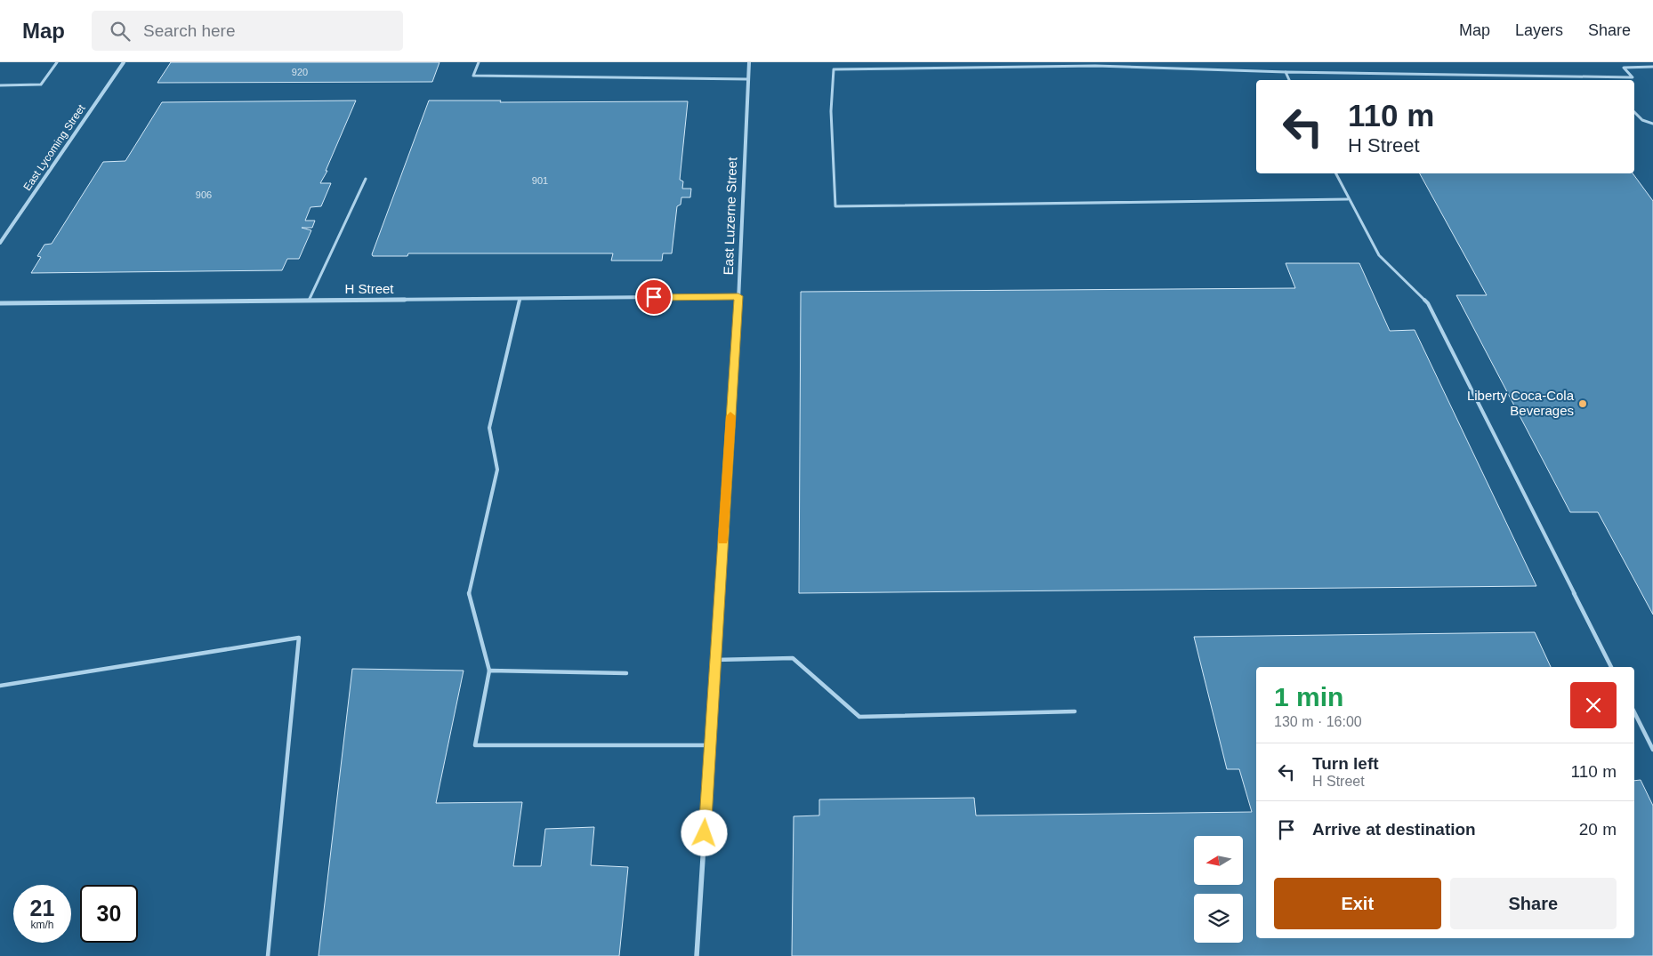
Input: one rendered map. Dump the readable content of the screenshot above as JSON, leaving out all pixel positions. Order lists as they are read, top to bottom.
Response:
{
  "streets": {
    "street": ["East Lycoming Street", "East Luzerne Street", "H Street"]
  },
  "crossings": [
    ["East Luzerne Street", "H Street"]
  ],
  "places": ["Liberty Coca-Cola Beverages"],
  "house_numbers": ["920", "901", "906"],
  "north": "left",
  "page": {
    "header": "Map",
    "search": "Search here",
    "nav": ["Map", "Layers", "Share"],
    "turn": ["110 m", "H Street"],
    "heading": ["1 min", "130 m · 16:00"],
    "list": [
      {
        "name": "Turn left",
        "note": "H Street",
        "value": "110 m"
      },
      {
        "name": "Arrive at destination",
        "value": "20 m"
      }
    ],
    "buttons": ["Exit", "Share"],
    "speed": "21 km/h",
    "limit": "30"
  }
}
